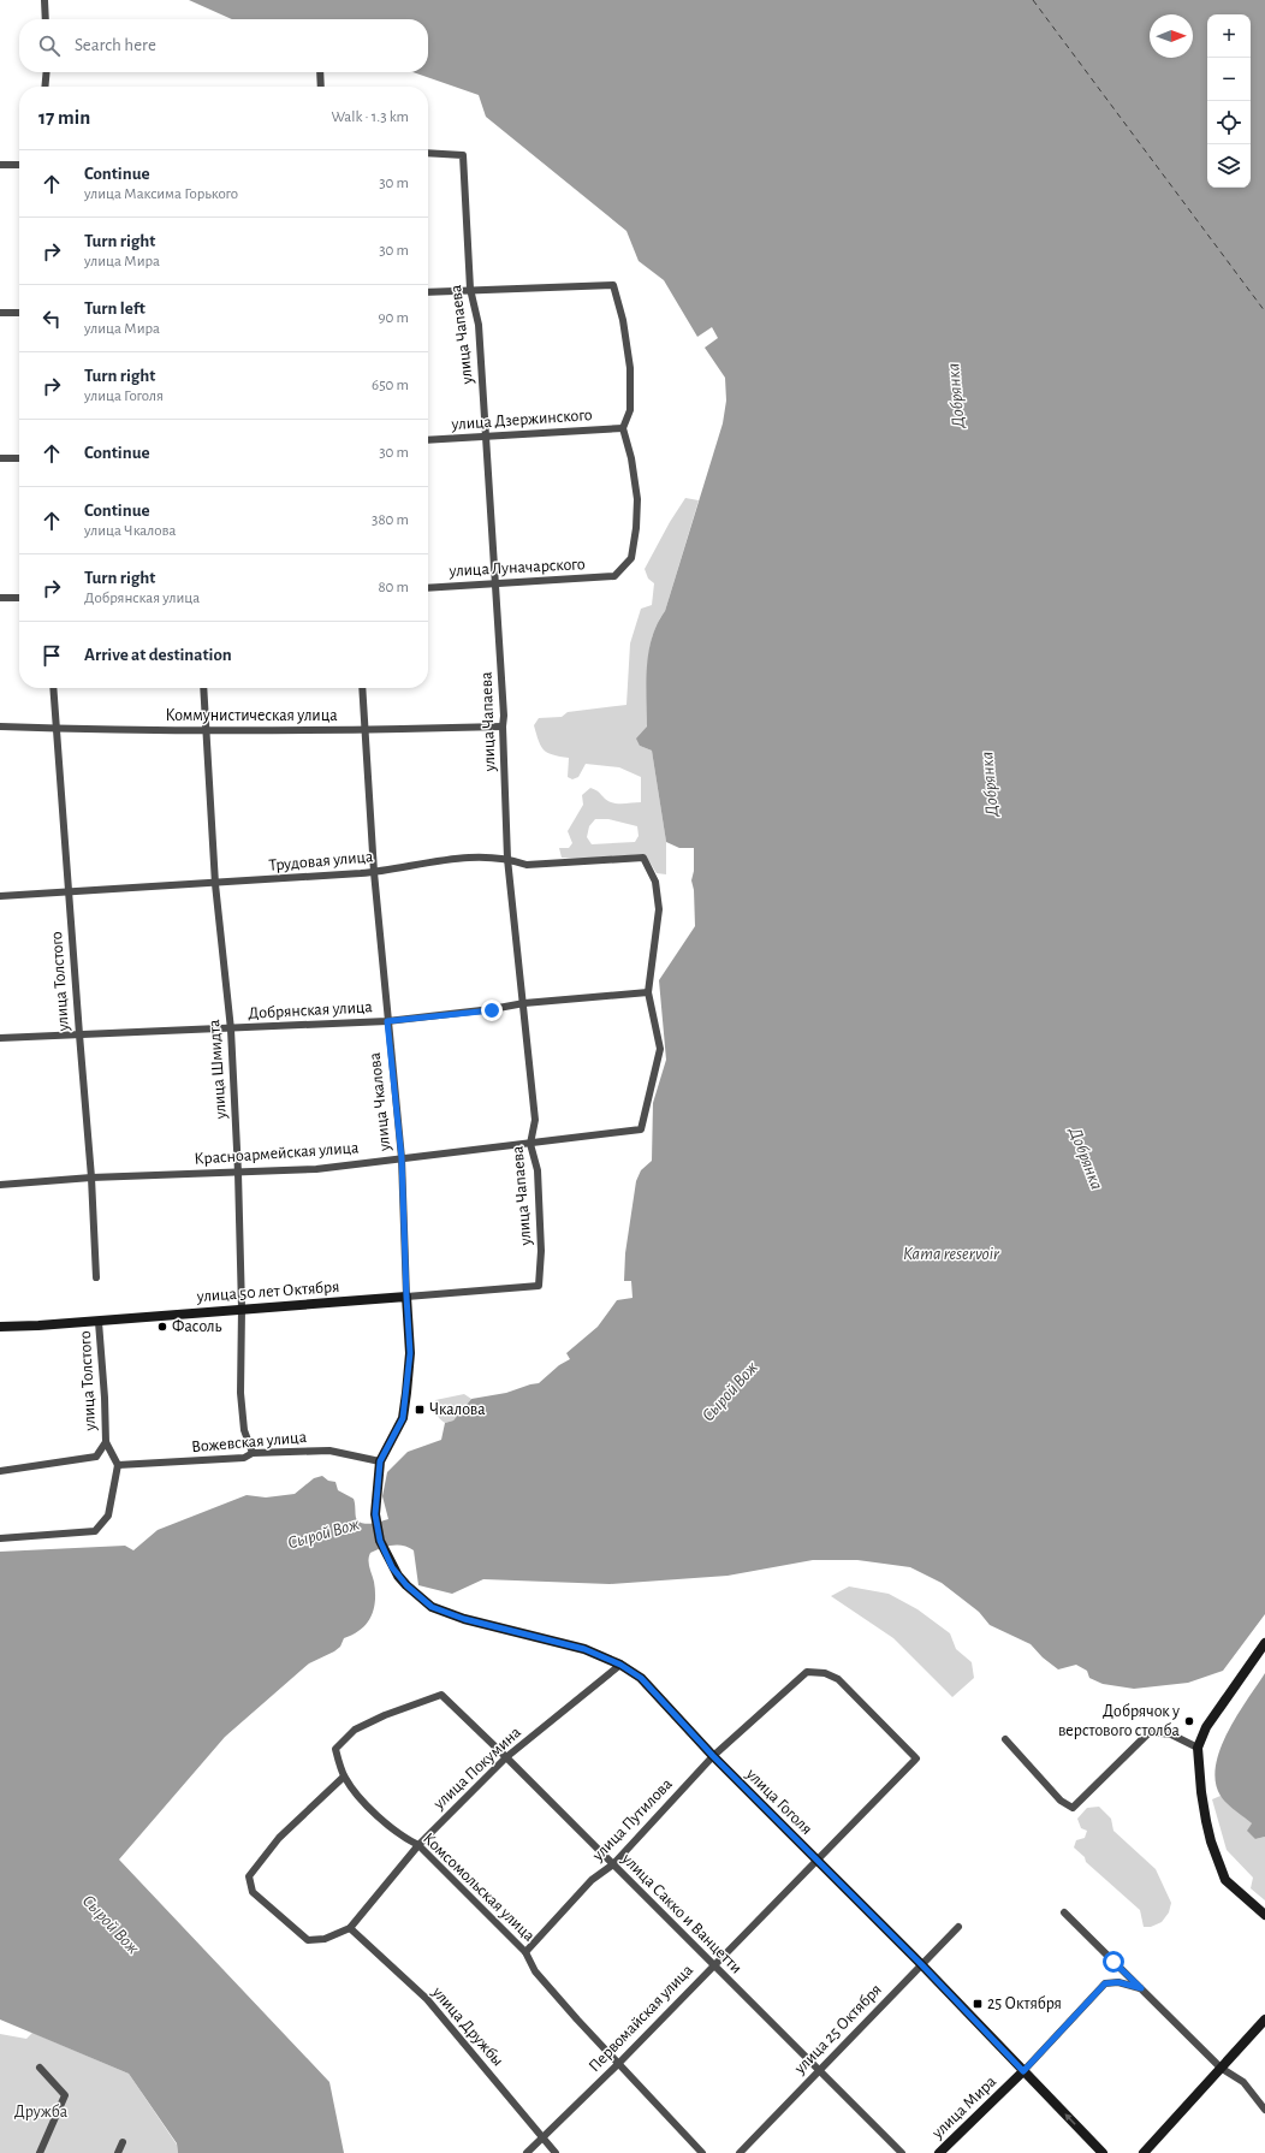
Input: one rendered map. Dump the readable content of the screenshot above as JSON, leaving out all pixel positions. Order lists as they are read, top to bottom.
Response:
{
  "streets": {
    "main road": [
      "улица Чкалова",
      "улица 50 лет Октября",
      "улица Гоголя",
      "улица Мира"
    ],
    "street": [
      "улица Чапаева",
      "улица Дзержинского",
      "улица Луначарского",
      "Коммунистическая улица",
      "Трудовая улица",
      "улица Толстого",
      "Добрянская улица",
      "улица Шмидта",
      "Красноармейская улица",
      "Вожевская улица",
      "улица Покумина",
      "улица Путилова",
      "Комсомольская улица",
      "улица Сакко и Ванцетти",
      "Первомайская улица",
      "улица Дружбы",
      "улица 25 Октября"
    ]
  },
  "crossings": [
    ["улица Чапаева", "улица Дзержинского"],
    ["улица Чапаева", "улица Луначарского"],
    ["улица Чапаева", "Коммунистическая улица"],
    ["улица Чапаева", "Трудовая улица"],
    ["улица Чапаева", "Добрянская улица"],
    ["улица Чапаева", "Красноармейская улица"],
    ["улица Чапаева", "улица 50 лет Октября"],
    ["улица Дзержинского", "улица Луначарского"],
    ["Коммунистическая улица", "улица Толстого"],
    ["Коммунистическая улица", "улица Шмидта"],
    ["Коммунистическая улица", "улица Чкалова"],
    ["Трудовая улица", "улица Толстого"],
    ["Трудовая улица", "Добрянская улица"],
    ["Трудовая улица", "улица Шмидта"],
    ["Трудовая улица", "улица Чкалова"],
    ["Трудовая улица", "Красноармейская улица"],
    ["улица Толстого", "Добрянская улица"],
    ["улица Толстого", "Красноармейская улица"],
    ["улица Толстого", "улица 50 лет Октября"],
    ["улица Толстого", "Вожевская улица"],
    ["Добрянская улица", "улица Шмидта"],
    ["Добрянская улица", "улица Чкалова"],
    ["Добрянская улица", "Красноармейская улица"],
    ["улица Шмидта", "Красноармейская улица"],
    ["улица Шмидта", "улица 50 лет Октября"],
    ["улица Шмидта", "Вожевская улица"],
    ["улица Чкалова", "Красноармейская улица"],
    ["улица Чкалова", "улица 50 лет Октября"],
    ["улица Чкалова", "Вожевская улица"],
    ["улица Чкалова", "улица Гоголя"],
    ["улица Покумина", "улица Гоголя"],
    ["улица Покумина", "Комсомольская улица"],
    ["улица Покумина", "улица Сакко и Ванцетти"],
    ["улица Покумина", "улица Дружбы"],
    ["улица Гоголя", "улица Путилова"],
    ["улица Гоголя", "Первомайская улица"],
    ["улица Гоголя", "улица 25 Октября"],
    ["улица Гоголя", "улица Мира"],
    ["улица Путилова", "Комсомольская улица"],
    ["улица Путилова", "улица Сакко и Ванцетти"],
    ["улица Путилова", "Первомайская улица"],
    ["Комсомольская улица", "улица Сакко и Ванцетти"],
    ["Комсомольская улица", "Первомайская улица"],
    ["улица Сакко и Ванцетти", "Первомайская улица"],
    ["улица Сакко и Ванцетти", "улица 25 Октября"],
    ["Первомайская улица", "улица Дружбы"]
  ],
  "water": ["Добрянка", "Kama reservoir", "Сырой Вож"],
  "parks": ["Дружба"],
  "places": {
    "other": ["Фасоль", "Добрячок у верстового столба"],
    "transit": ["Чкалова", "25 Октября"]
  },
  "north": "right",
  "page": {
    "map_buttons": ["+", "−"],
    "search": "Search here",
    "heading": ["17 min", "Walk · 1.3 km"],
    "list": [
      ["Continue", "улица Максима Горького", "30 m"],
      ["Turn right", "улица Мира", "30 m"],
      ["Turn left", "улица Мира", "90 m"],
      ["Turn right", "улица Гоголя", "650 m"],
      ["Continue", "30 m"],
      ["Continue", "улица Чкалова", "380 m"],
      ["Turn right", "Добрянская улица", "80 m"],
      "Arrive at destination"
    ]
  }
}
